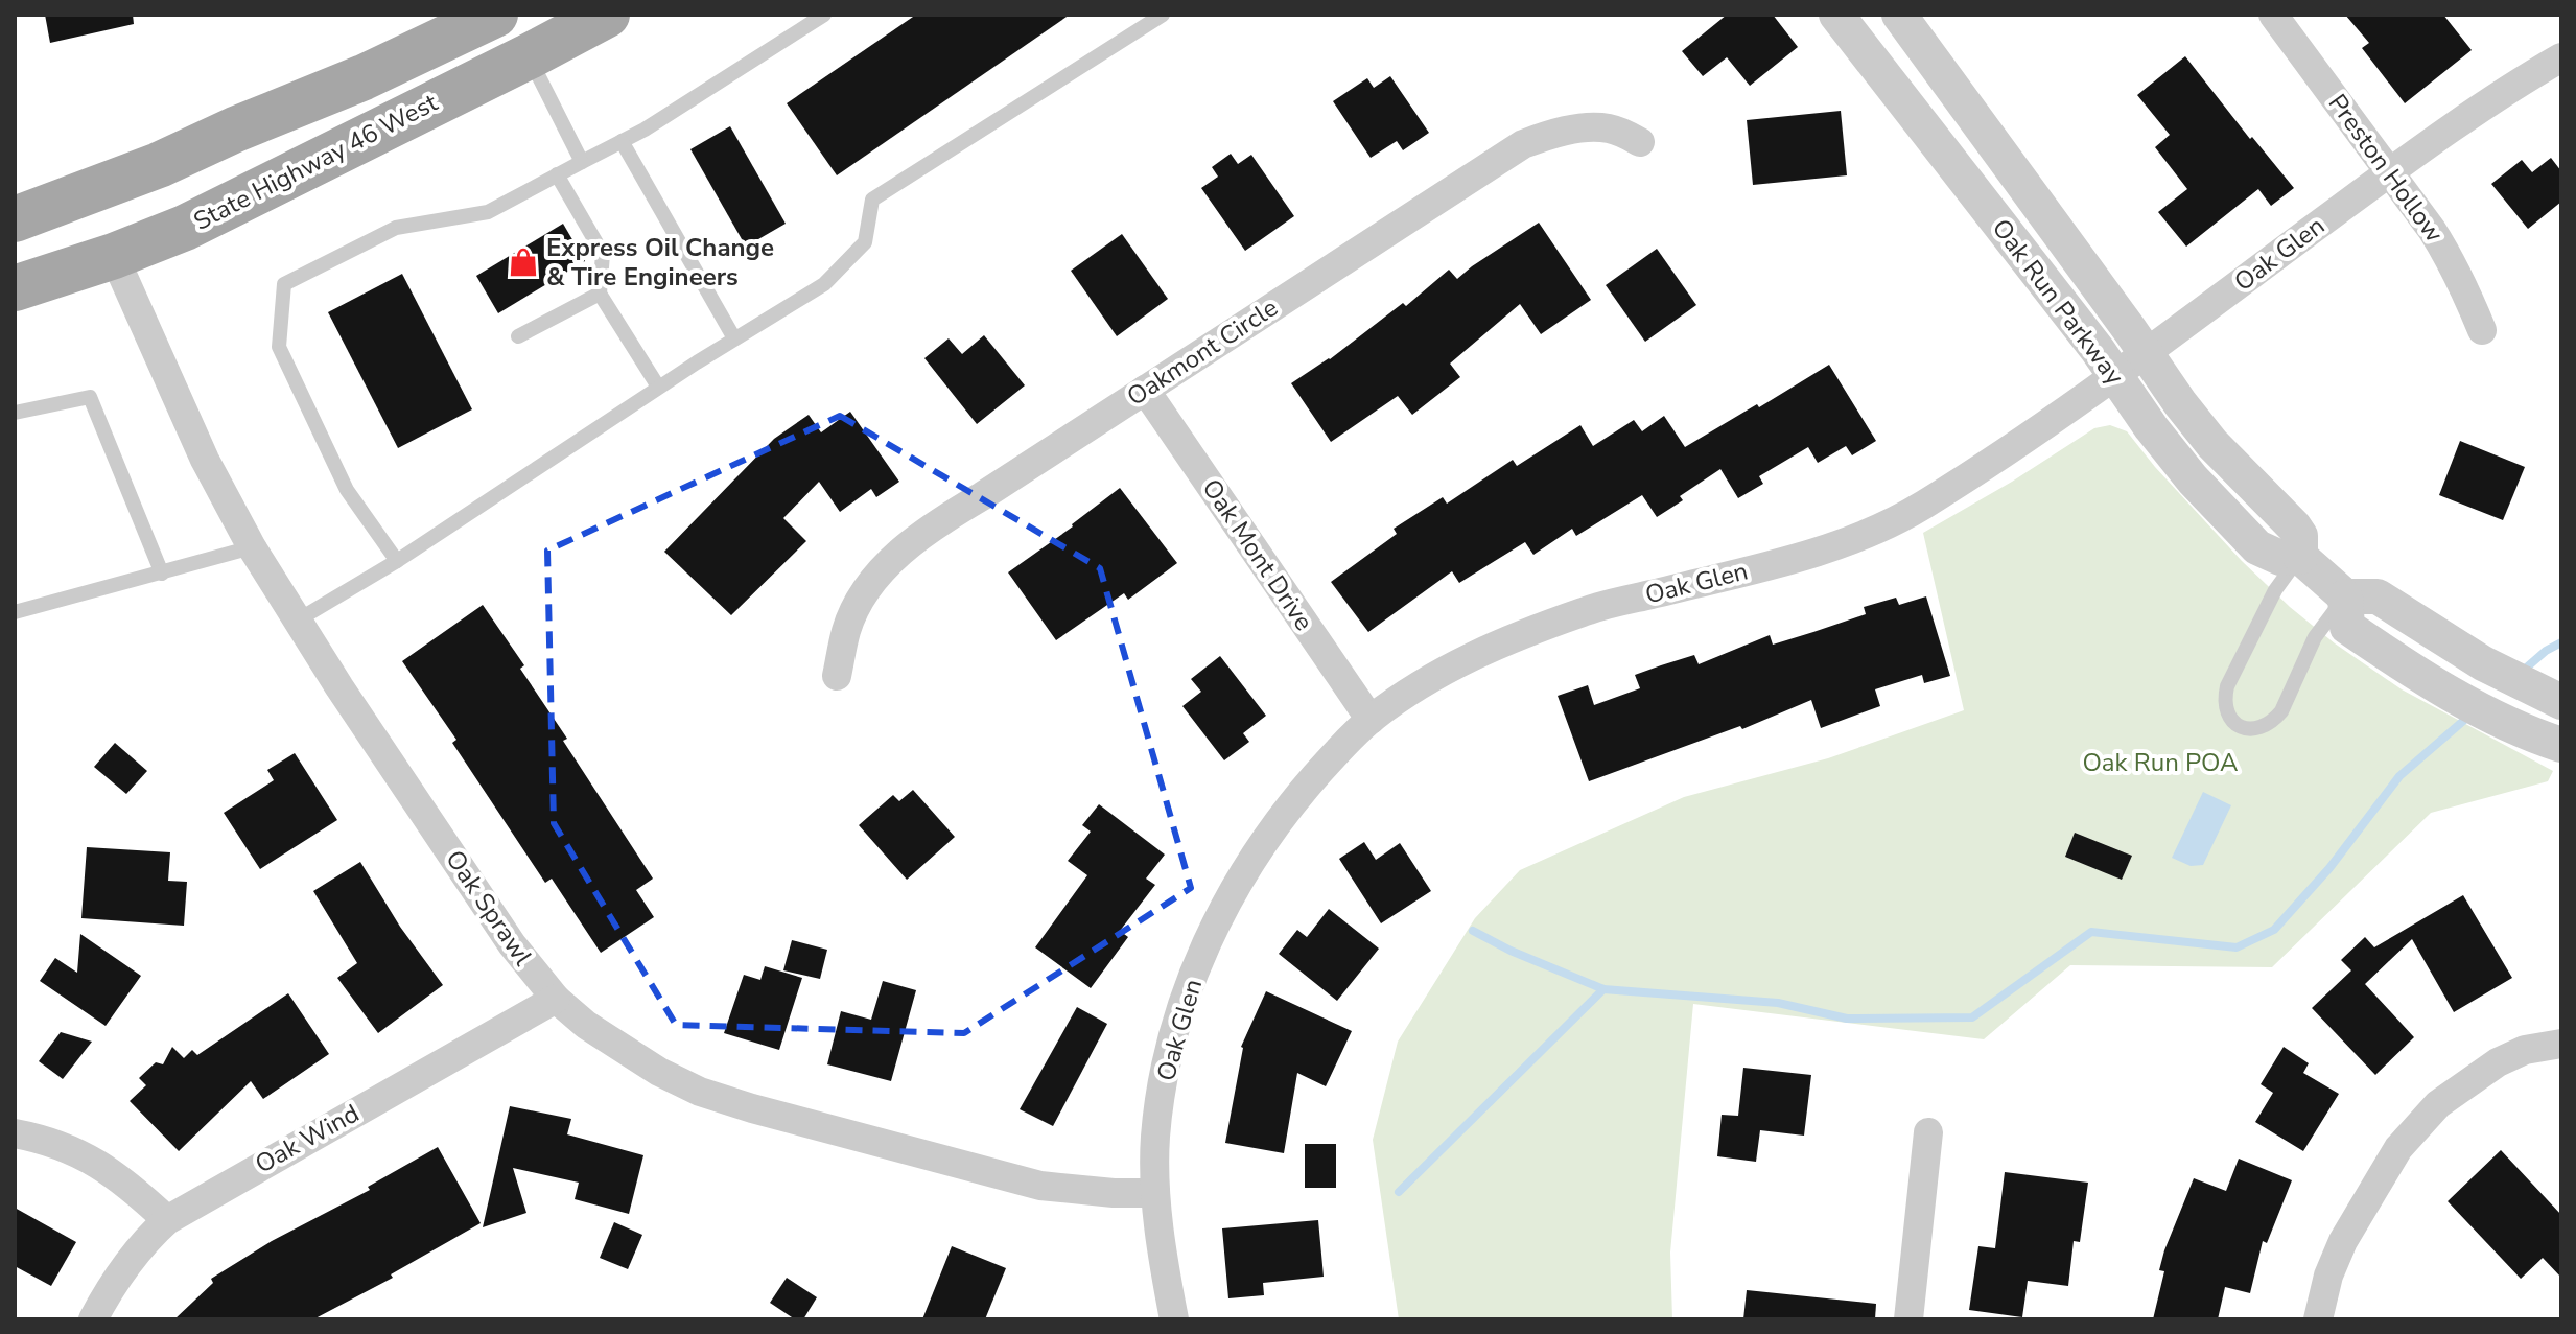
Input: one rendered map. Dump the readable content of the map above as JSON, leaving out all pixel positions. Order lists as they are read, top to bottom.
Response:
{
  "streets": {
    "main road": ["State Highway 46 West"],
    "street": [
      "Preston Hollow",
      "Oak Glen",
      "Oak Run Parkway",
      "Oakmont Circle",
      "Oak Mont Drive",
      "Oak Sprawl",
      "Oak Wind"
    ]
  },
  "crossings": [
    ["State Highway 46 West", "Oak Sprawl"],
    ["Preston Hollow", "Oak Glen"],
    ["Oak Glen", "Oak Run Parkway"],
    ["Oak Glen", "Oak Mont Drive"],
    ["Oak Glen", "Oak Sprawl"],
    ["Oakmont Circle", "Oak Mont Drive"],
    ["Oak Sprawl", "Oak Wind"]
  ],
  "parks": ["Oak Run POA"],
  "places": {
    "shop": ["Express Oil Change & Tire Engineers"]
  }
}
